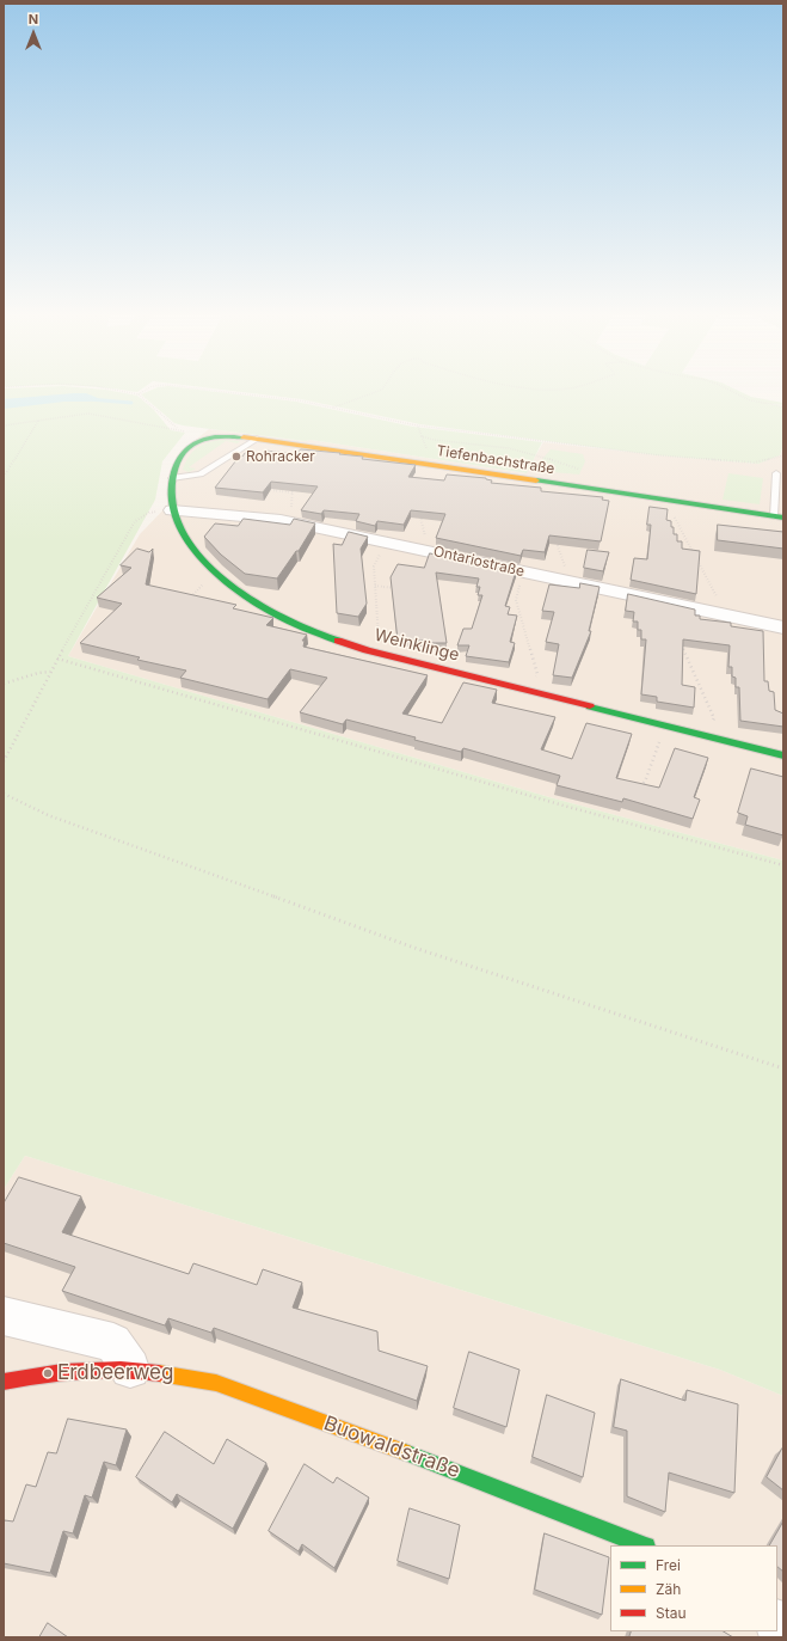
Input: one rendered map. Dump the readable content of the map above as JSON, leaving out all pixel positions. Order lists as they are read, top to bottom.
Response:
{
  "streets": {
    "street": [
      "Tiefenbachstraße",
      "Ontariostraße",
      "Weinklinge",
      "Buowaldstraße"
    ]
  },
  "crossings": [
    ["Tiefenbachstraße", "Weinklinge"],
    ["Ontariostraße", "Weinklinge"]
  ],
  "places": ["Rohracker", "Erdbeerweg"],
  "legend": ["Frei", "Zäh", "Stau"],
  "north": "top"
}
